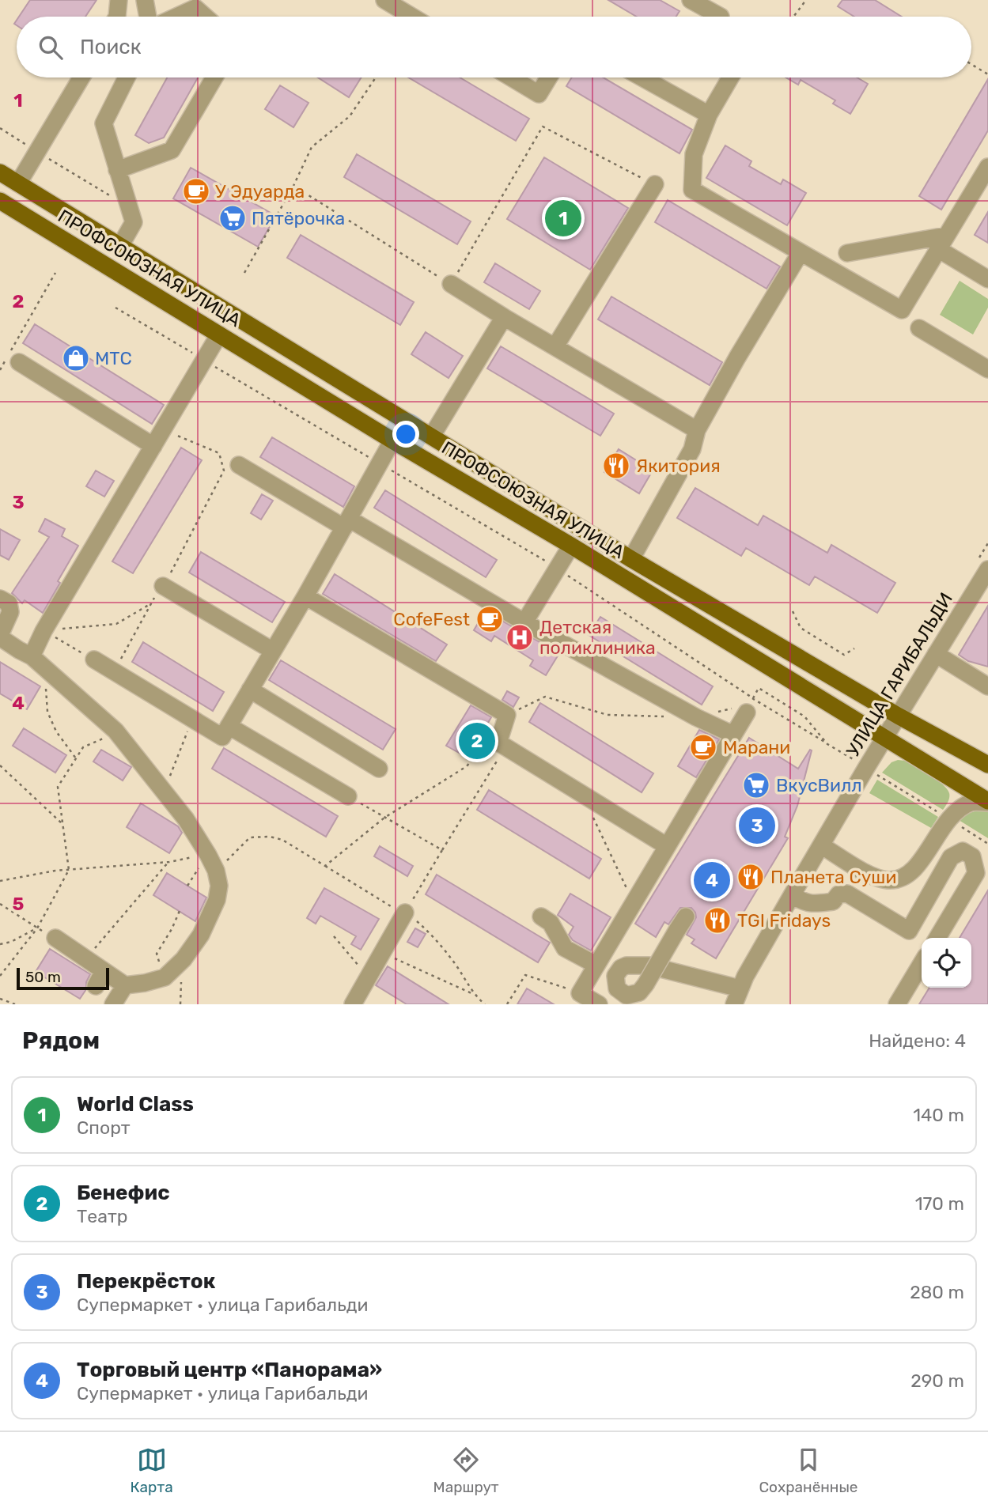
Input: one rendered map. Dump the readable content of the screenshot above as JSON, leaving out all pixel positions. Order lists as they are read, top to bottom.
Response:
{
  "streets": {
    "main road": ["ПРОФСОЮЗНАЯ УЛИЦА"],
    "street": ["УЛИЦА ГАРИБАЛЬДИ"]
  },
  "crossings": [
    ["ПРОФСОЮЗНАЯ УЛИЦА", "УЛИЦА ГАРИБАЛЬДИ"]
  ],
  "places": {
    "cafe": ["У Эдуарда", "CofeFest", "Марани"],
    "supermarket": ["Пятёрочка", "ВкусВилл"],
    "shop": ["МТС"],
    "restaurant": ["Якитория", "Планета Суши", "TGI Fridays"],
    "hospital": ["Детская поликлиника"]
  },
  "scale_bar": "50 m",
  "page": {
    "search": "Поиск",
    "pins": [
      "1",
      "2",
      "3",
      "4"
    ],
    "scale": "50 m",
    "heading": ["Рядом", "Найдено: 4"],
    "list": [
      {
        "mark": "1",
        "name": "World Class",
        "note": "Спорт",
        "value": "140 m"
      },
      {
        "mark": "2",
        "name": "Бенефис",
        "note": "Театр",
        "value": "170 m"
      },
      {
        "mark": "3",
        "name": "Перекрёсток",
        "note": "Супермаркет · улица Гарибальди",
        "value": "280 m"
      },
      {
        "mark": "4",
        "name": "Торговый центр «Панорама»",
        "note": "Супермаркет · улица Гарибальди",
        "value": "290 m"
      }
    ],
    "nav": ["Карта", "Маршрут", "Сохранённые"]
  },
  "grid": {
    "rows": [
      "1",
      "2",
      "3",
      "4",
      "5"
    ]
  }
}
